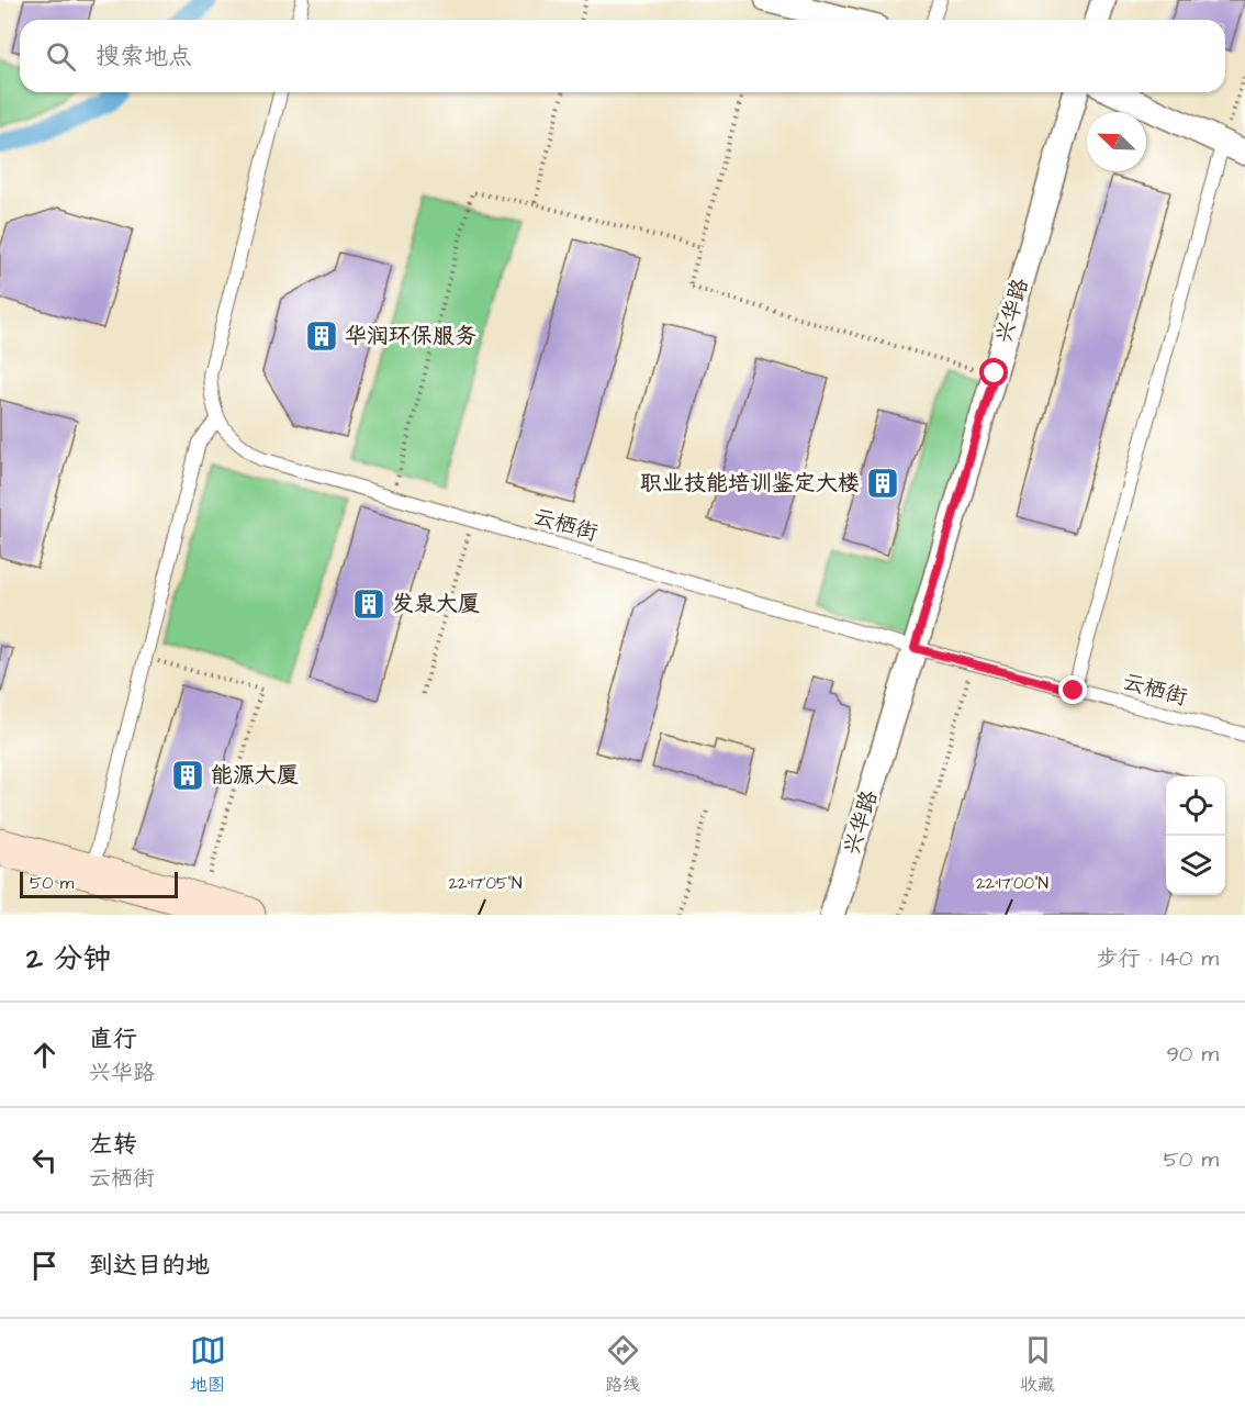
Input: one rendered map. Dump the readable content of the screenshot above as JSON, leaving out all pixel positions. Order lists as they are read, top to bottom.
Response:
{
  "streets": {
    "street": ["兴华路"],
    "lane": ["云栖街"]
  },
  "crossings": [
    ["兴华路", "云栖街"]
  ],
  "places": {
    "building": [
      "华润环保服务",
      "职业技能培训鉴定大楼",
      "发泉大厦",
      "能源大厦"
    ]
  },
  "scale_bar": "50 m",
  "north": "top left",
  "page": {
    "search": "搜索地点",
    "scale": "50 m",
    "heading": ["2 分钟", "步行 · 140 m"],
    "list": [
      ["直行", "兴华路", "90 m"],
      ["左转", "云栖街", "50 m"],
      "到达目的地"
    ],
    "nav": ["地图", "路线", "收藏"]
  },
  "coordinates": ["22°17'05\"N", "22°17'00\"N"]
}
